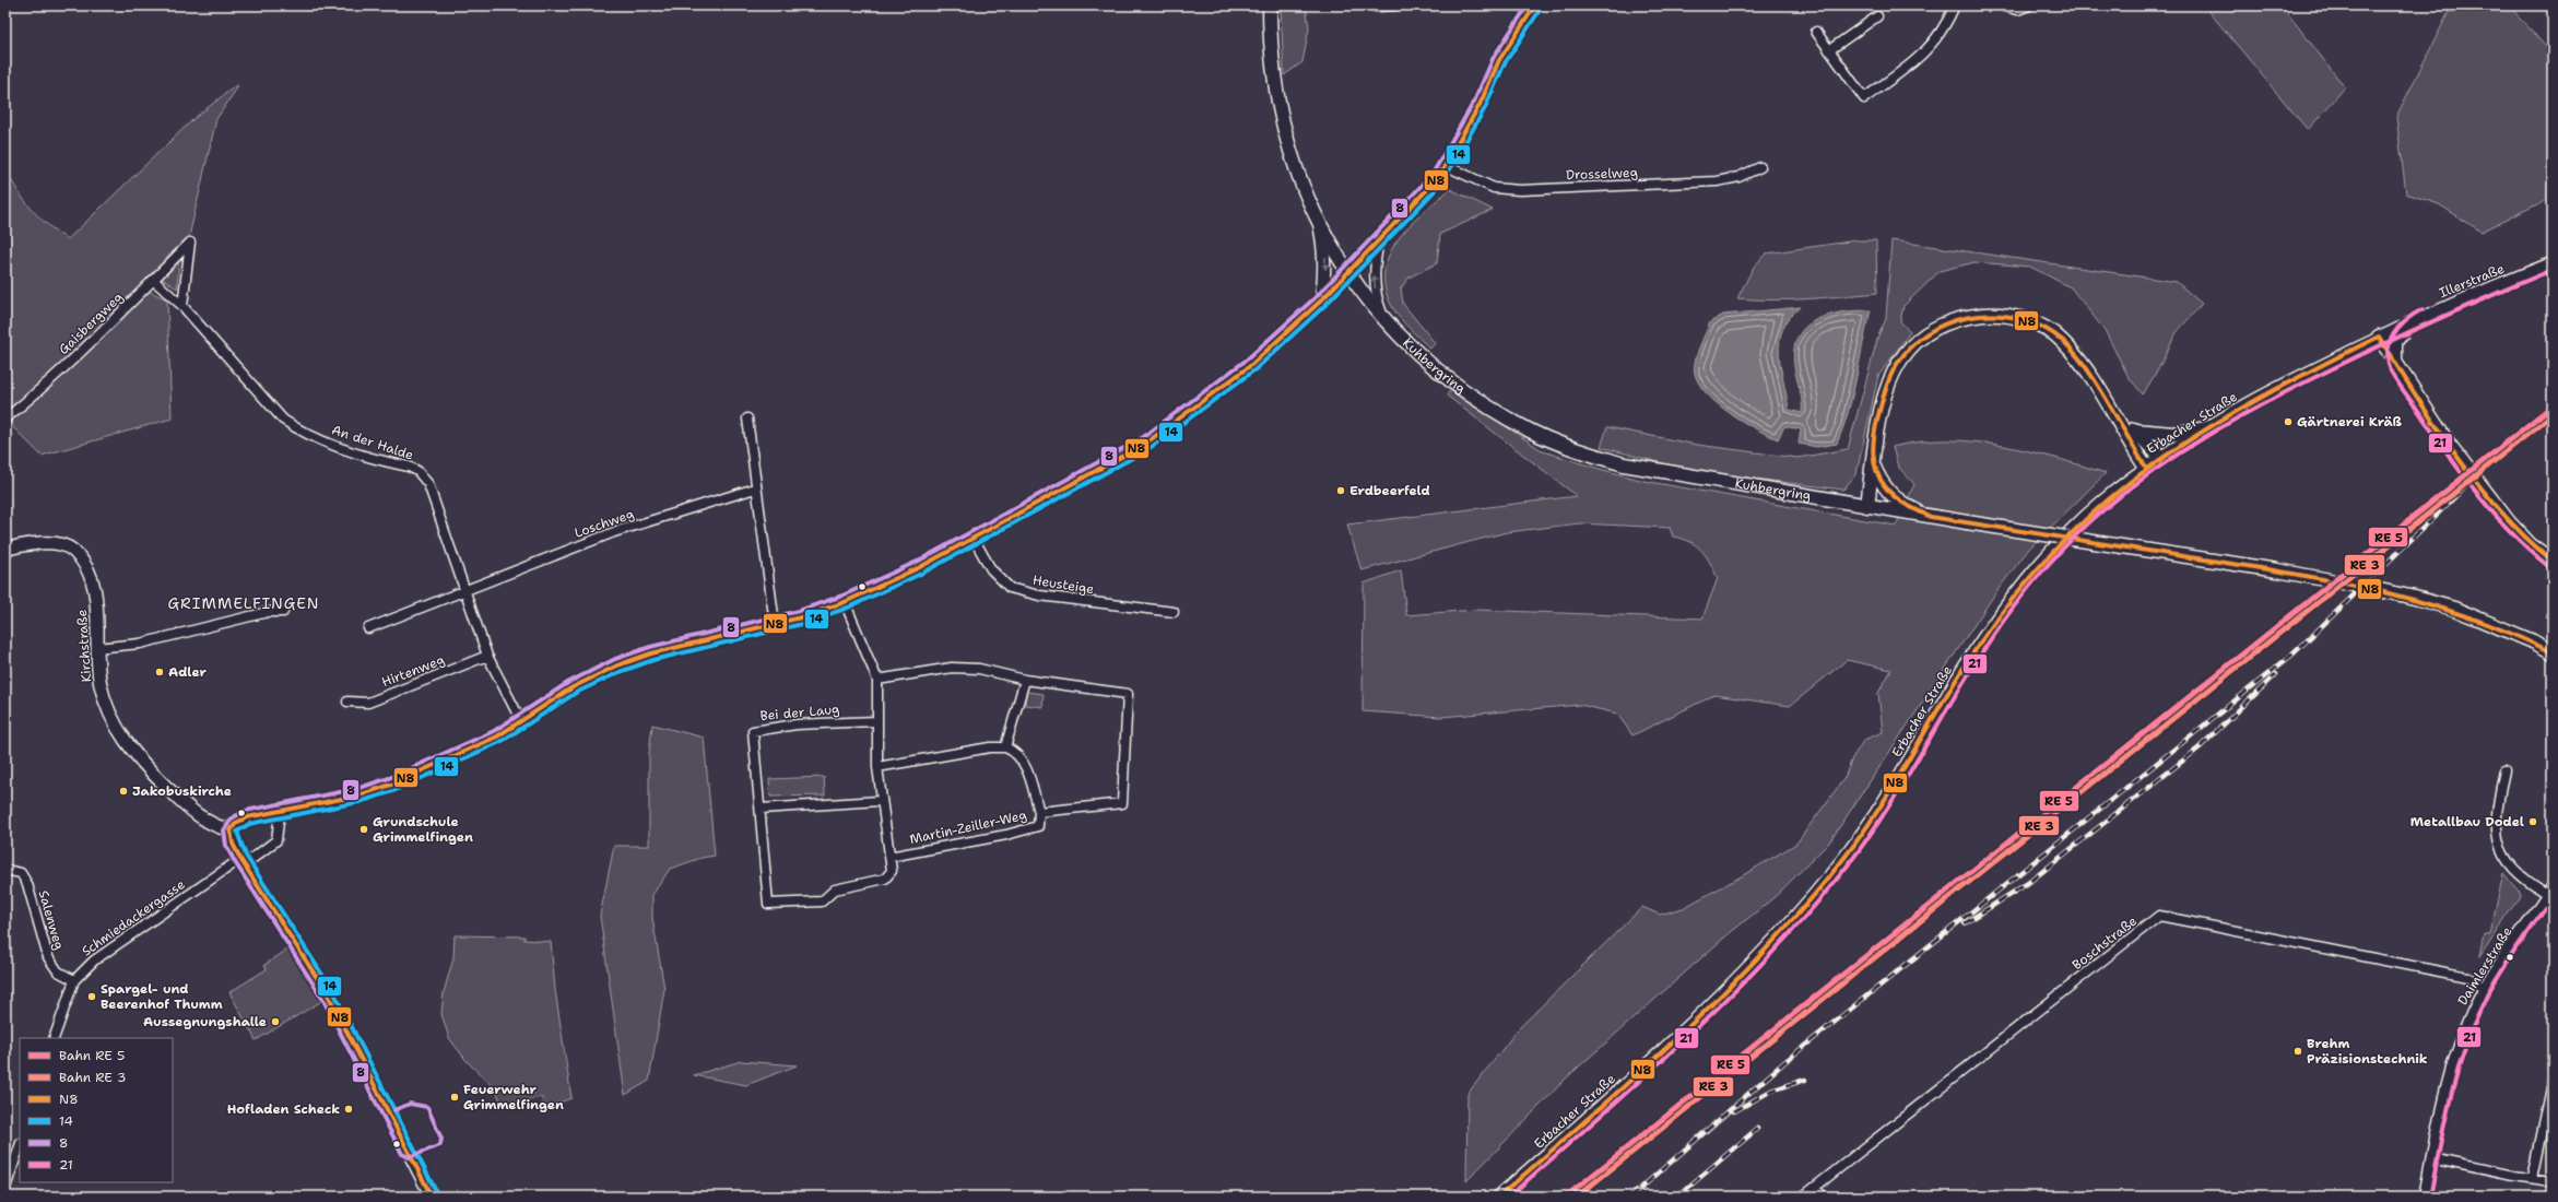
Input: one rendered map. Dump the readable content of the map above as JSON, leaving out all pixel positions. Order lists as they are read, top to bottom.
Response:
{
  "streets": {
    "main road": ["Kuhbergring"],
    "street": [
      "Drosselweg",
      "Illerstraße",
      "Gaisbergweg",
      "Erbacher Straße",
      "An der Halde",
      "Loschweg",
      "Heusteige",
      "Kirchstraße",
      "Hirtenweg",
      "Bei der Laug",
      "Martin-Zeiller-Weg",
      "Schmiedackergasse",
      "Salenweg",
      "Boschstraße",
      "Daimlerstraße"
    ]
  },
  "crossings": [
    ["Illerstraße", "Erbacher Straße"],
    ["Gaisbergweg", "An der Halde"],
    ["An der Halde", "Loschweg"],
    ["An der Halde", "Hirtenweg"],
    ["Bei der Laug", "Martin-Zeiller-Weg"],
    ["Schmiedackergasse", "Salenweg"],
    ["Boschstraße", "Daimlerstraße"]
  ],
  "districts": ["GRIMMELFINGEN"],
  "places": [
    "Gärtnerei Kräß",
    "Erdbeerfeld",
    "Adler",
    "Jakobuskirche",
    "Metallbau Dodel",
    "Grundschule Grimmelfingen",
    "Spargel- und Beerenhof Thumm",
    "Aussegnungshalle",
    "Brehm Präzisionstechnik",
    "Feuerwehr Grimmelfingen",
    "Hofladen Scheck"
  ],
  "lines": [
    "transit line N8",
    "transit line 8",
    "transit line 14",
    "transit line 21"
  ],
  "legend": [
    "Bahn RE 5",
    "Bahn RE 3",
    "N8",
    "14",
    "8",
    "21"
  ]
}
